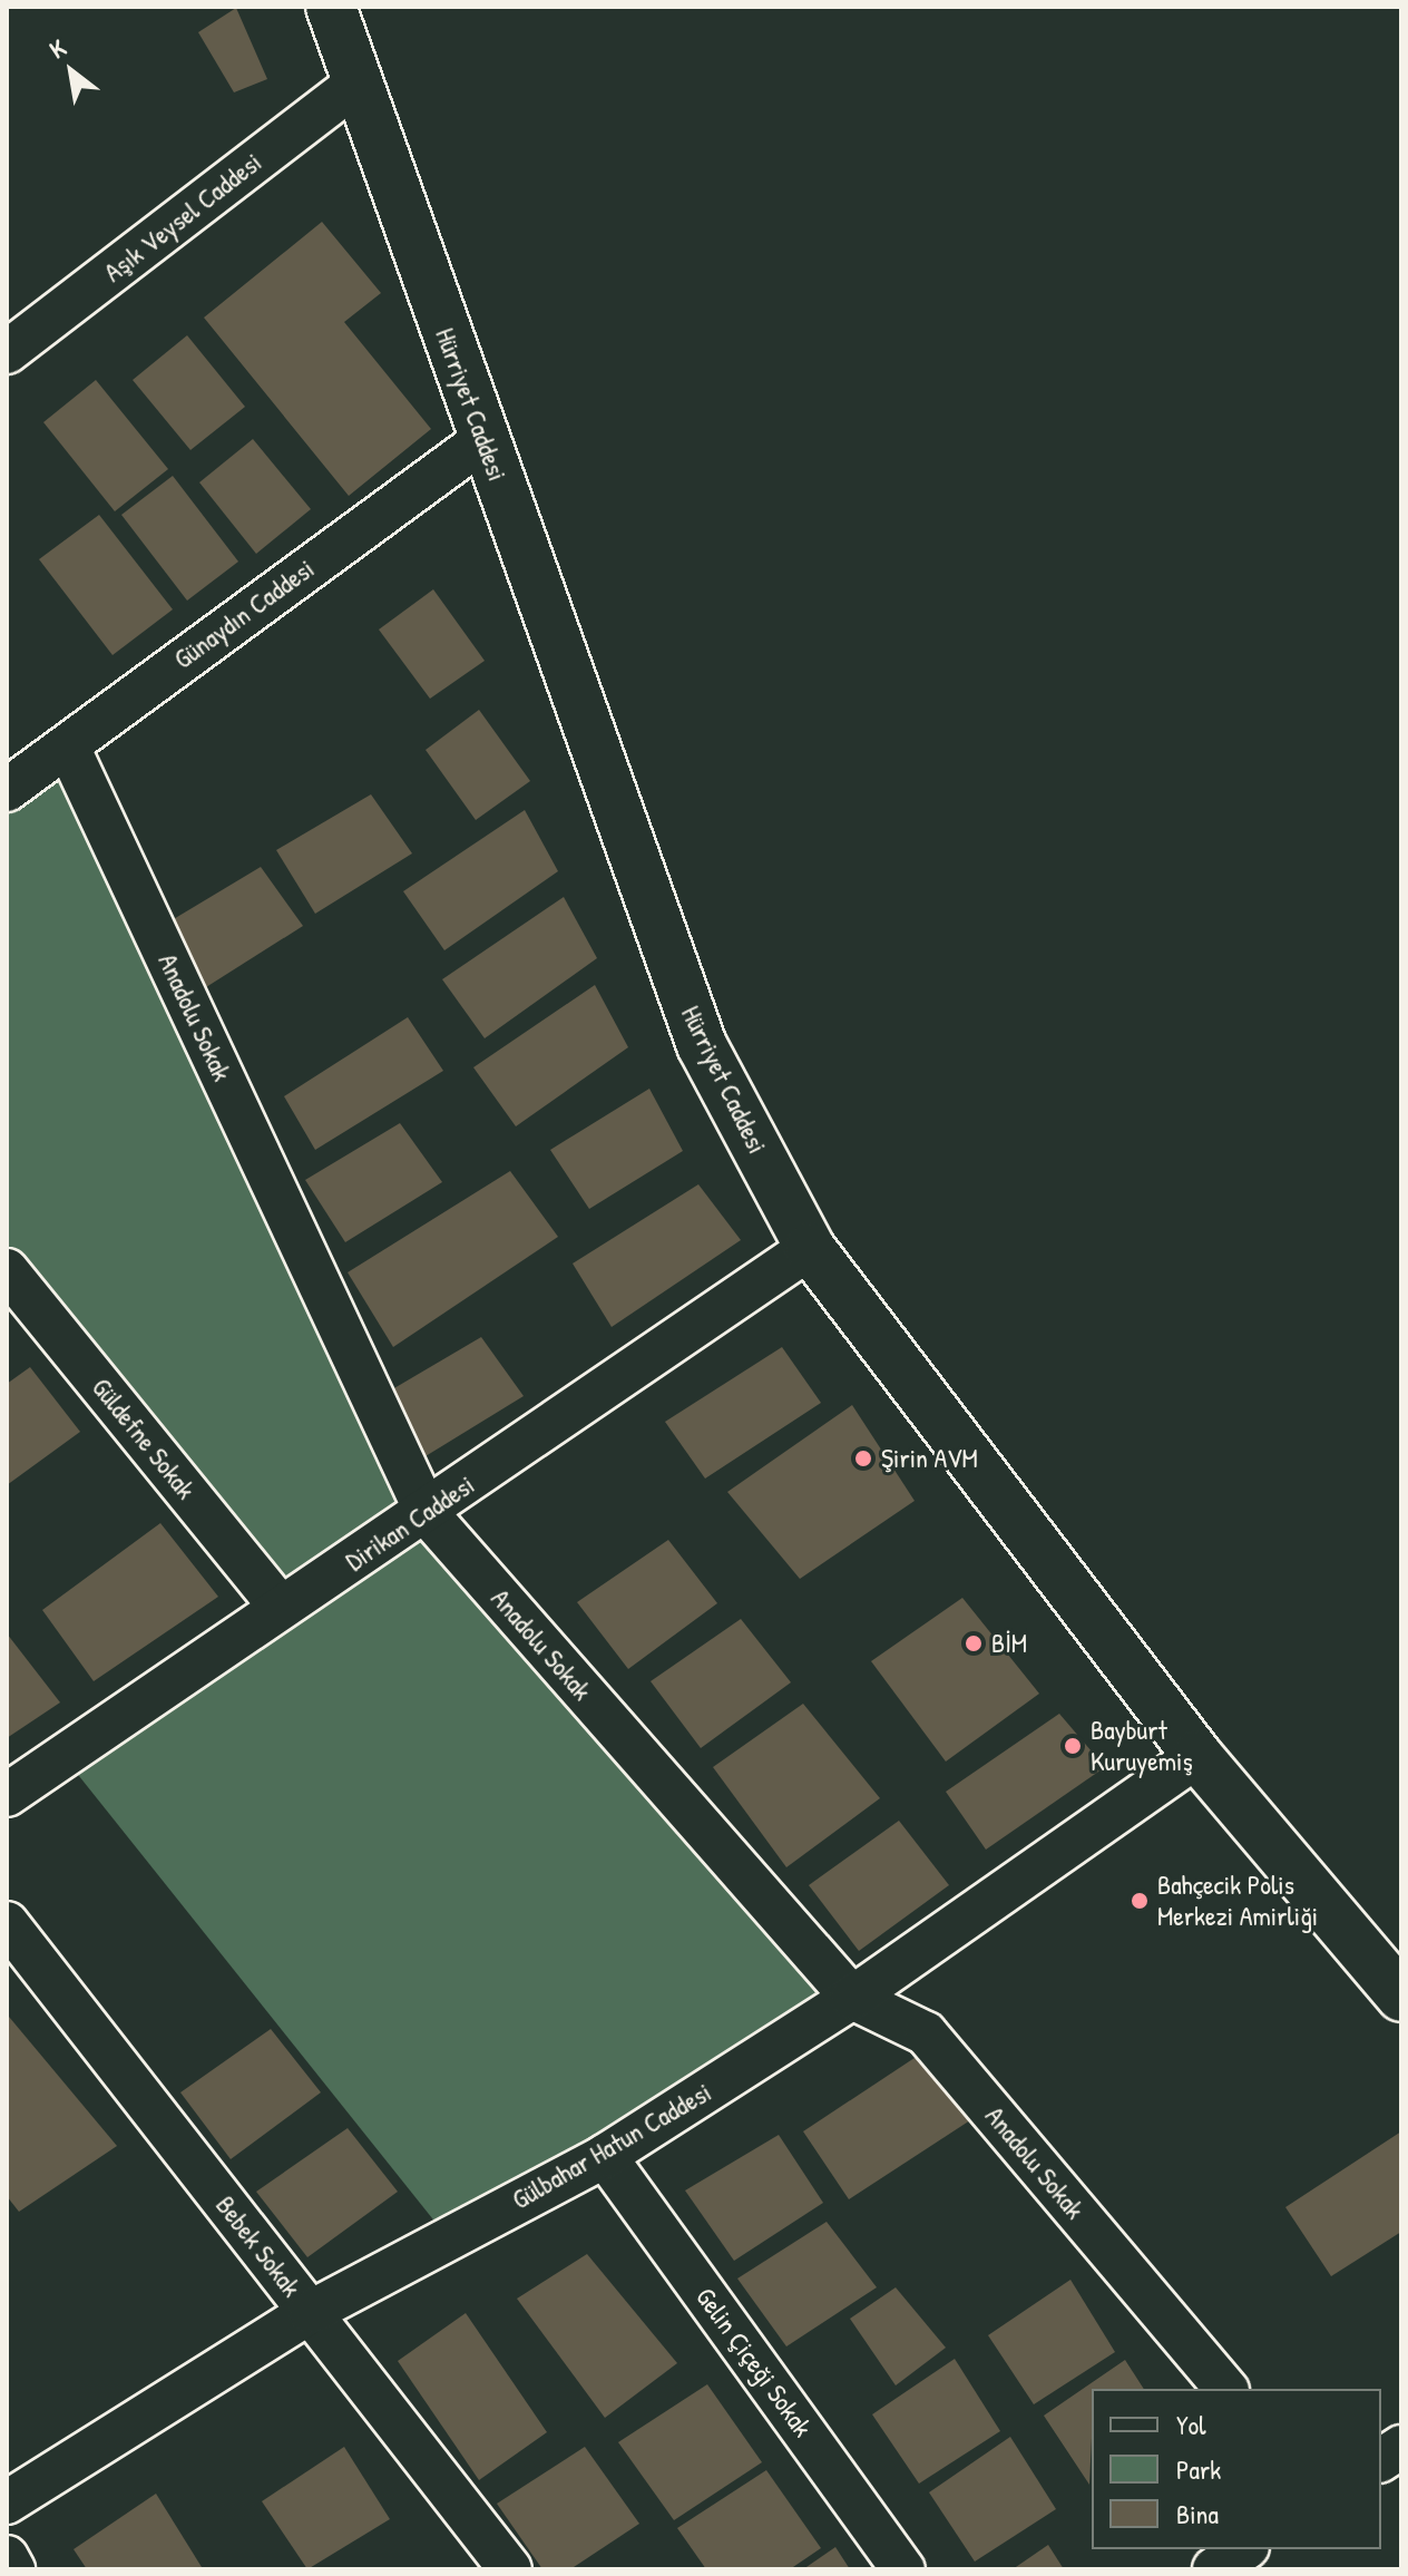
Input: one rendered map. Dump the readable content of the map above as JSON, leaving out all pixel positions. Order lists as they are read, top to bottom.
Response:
{
  "streets": {
    "street": [
      "Aşık Veysel Caddesi",
      "Hürriyet Caddesi",
      "Günaydın Caddesi",
      "Anadolu Sokak",
      "Güldefne Sokak",
      "Dirikan Caddesi",
      "Gülbahar Hatun Caddesi",
      "Bebek Sokak",
      "Gelin Çiçeği Sokak"
    ]
  },
  "crossings": [
    ["Aşık Veysel Caddesi", "Hürriyet Caddesi"],
    ["Hürriyet Caddesi", "Günaydın Caddesi"],
    ["Hürriyet Caddesi", "Dirikan Caddesi"],
    ["Hürriyet Caddesi", "Gülbahar Hatun Caddesi"],
    ["Günaydın Caddesi", "Anadolu Sokak"],
    ["Anadolu Sokak", "Dirikan Caddesi"],
    ["Anadolu Sokak", "Gülbahar Hatun Caddesi"],
    ["Güldefne Sokak", "Dirikan Caddesi"],
    ["Gülbahar Hatun Caddesi", "Bebek Sokak"],
    ["Gülbahar Hatun Caddesi", "Gelin Çiçeği Sokak"]
  ],
  "places": [
    "Şirin AVM",
    "BİM",
    "Bayburt Kuruyemiş",
    "Bahçecik Polis Merkezi Amirliği"
  ],
  "legend": ["Yol", "Park", "Bina"],
  "north": "top left"
}
